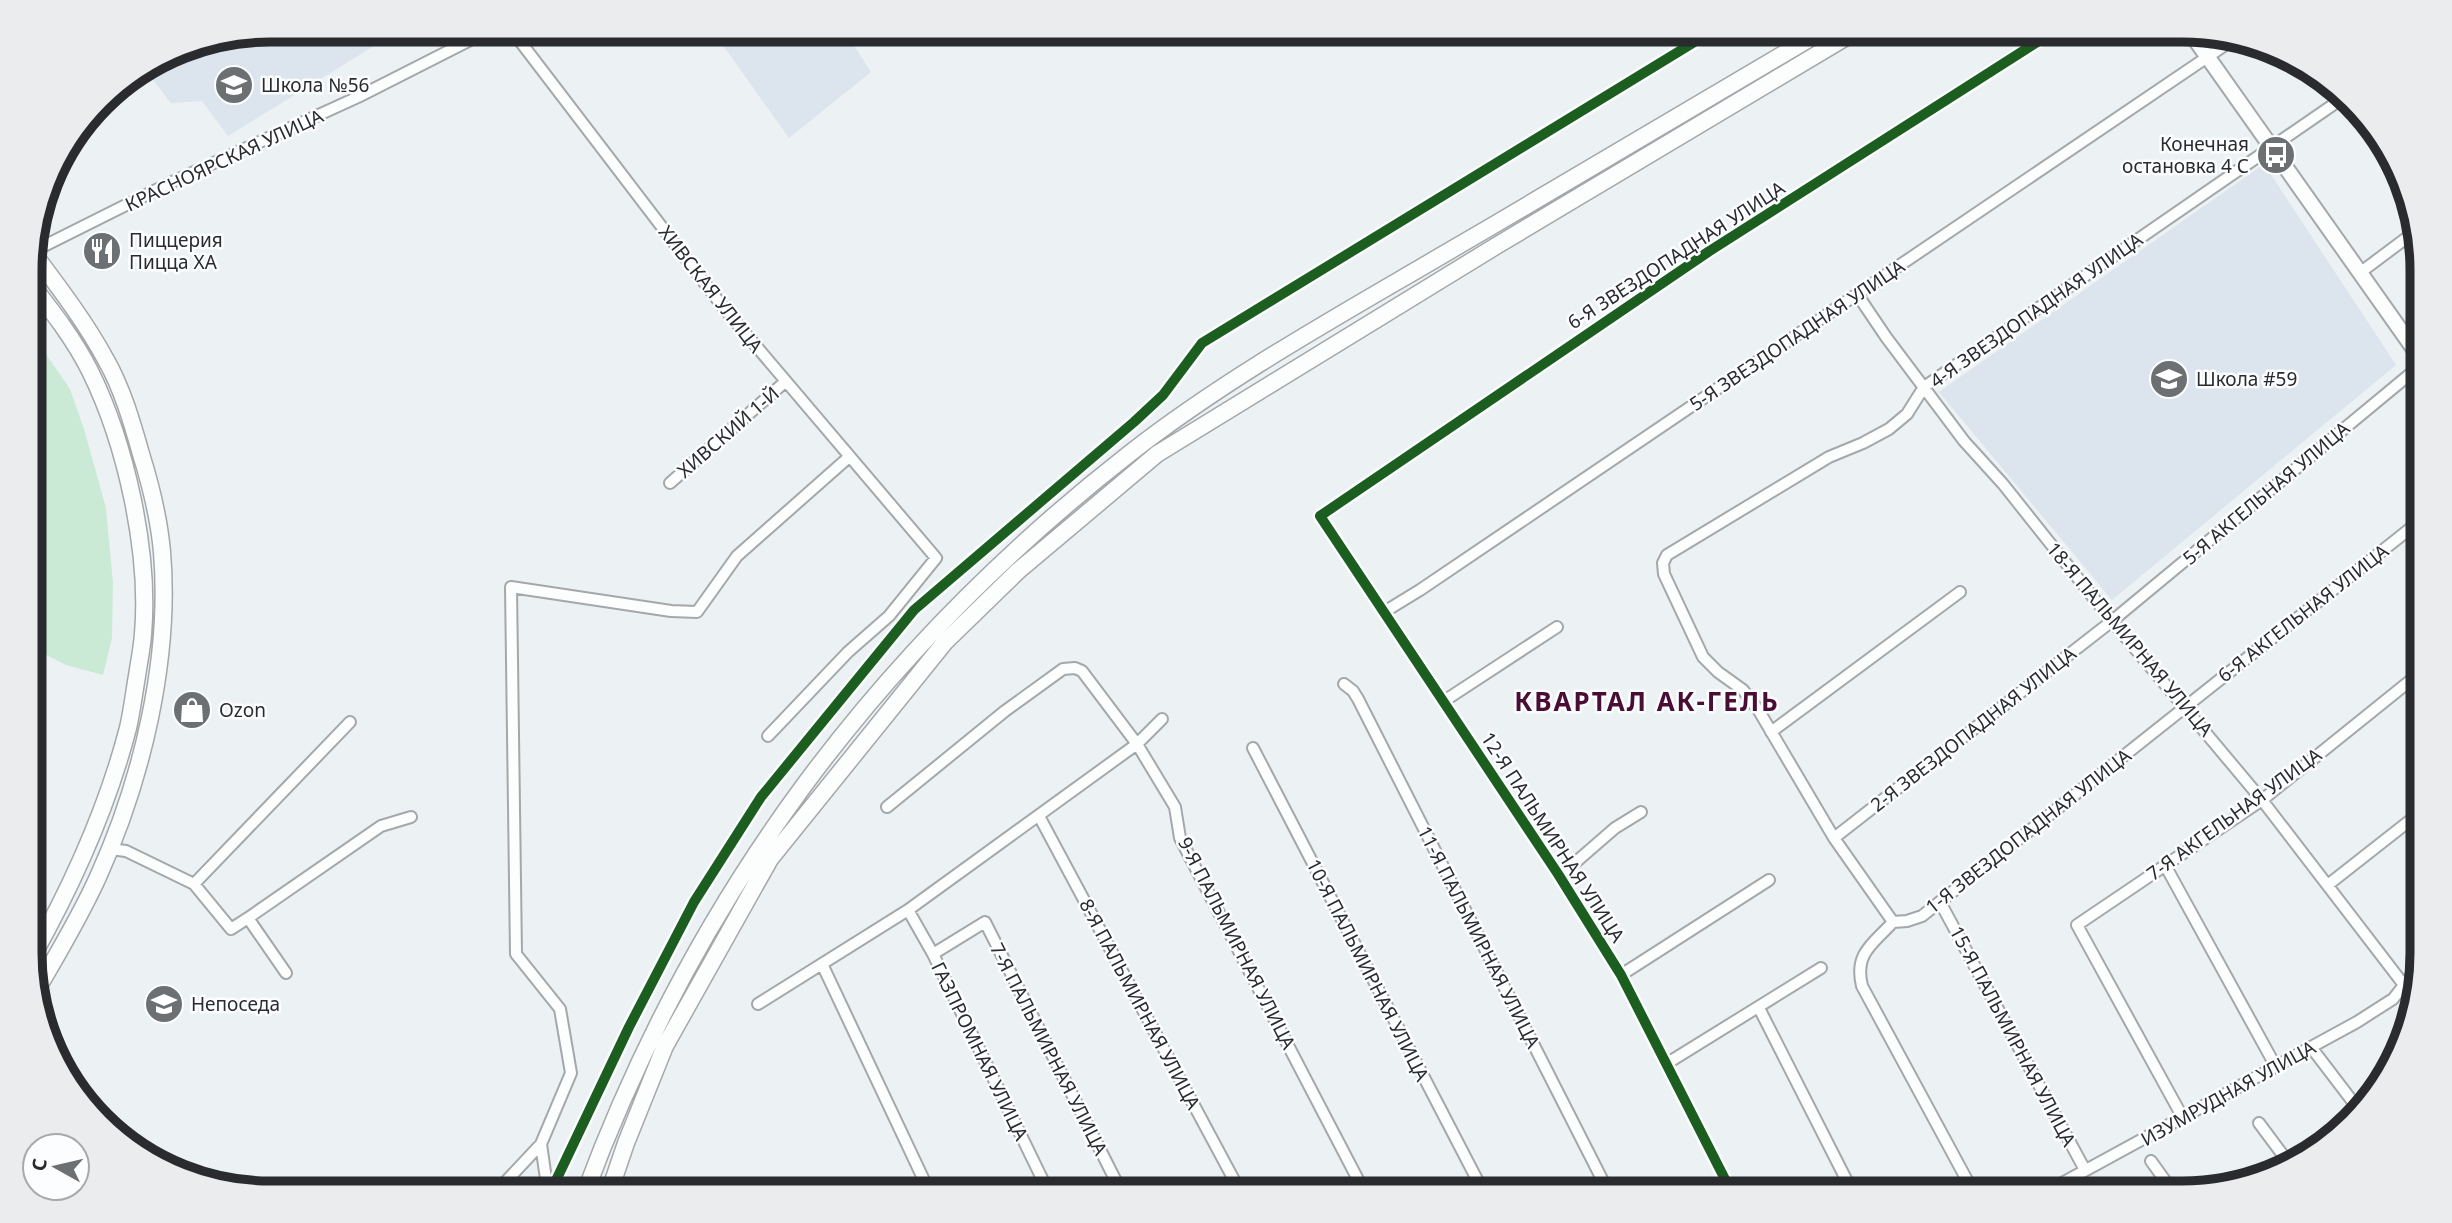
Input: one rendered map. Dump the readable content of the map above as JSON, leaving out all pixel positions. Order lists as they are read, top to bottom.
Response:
{
  "streets": {
    "street": [
      "КРАСНОЯРСКАЯ УЛИЦА",
      "6-Я ЗВЕЗДОПАДНАЯ УЛИЦА",
      "ХИВСКАЯ УЛИЦА",
      "4-Я ЗВЕЗДОПАДНАЯ УЛИЦА",
      "5-Я ЗВЕЗДОПАДНАЯ УЛИЦА",
      "ХИВСКИЙ 1-Й",
      "5-Я АКГЕЛЬНАЯ УЛИЦА",
      "6-Я АКГЕЛЬНАЯ УЛИЦА",
      "18-Я ПАЛЬМИРНАЯ УЛИЦА",
      "2-Я ЗВЕЗДОПАДНАЯ УЛИЦА",
      "7-Я АКГЕЛЬНАЯ УЛИЦА",
      "1-Я ЗВЕЗДОПАДНАЯ УЛИЦА",
      "12-Я ПАЛЬМИРНАЯ УЛИЦА",
      "11-Я ПАЛЬМИРНАЯ УЛИЦА",
      "9-Я ПАЛЬМИРНАЯ УЛИЦА",
      "10-Я ПАЛЬМИРНАЯ УЛИЦА",
      "8-Я ПАЛЬМИРНАЯ УЛИЦА",
      "15-Я ПАЛЬМИРНАЯ УЛИЦА",
      "7-Я ПАЛЬМИРНАЯ УЛИЦА",
      "ГАЗПРОМНАЯ УЛИЦА",
      "ИЗУМРУДНАЯ УЛИЦА"
    ]
  },
  "crossings": [
    ["6-Я ЗВЕЗДОПАДНАЯ УЛИЦА", "12-Я ПАЛЬМИРНАЯ УЛИЦА"],
    ["ХИВСКАЯ УЛИЦА", "ХИВСКИЙ 1-Й"],
    ["4-Я ЗВЕЗДОПАДНАЯ УЛИЦА", "18-Я ПАЛЬМИРНАЯ УЛИЦА"],
    ["5-Я ЗВЕЗДОПАДНАЯ УЛИЦА", "18-Я ПАЛЬМИРНАЯ УЛИЦА"],
    ["5-Я ЗВЕЗДОПАДНАЯ УЛИЦА", "12-Я ПАЛЬМИРНАЯ УЛИЦА"],
    ["5-Я АКГЕЛЬНАЯ УЛИЦА", "18-Я ПАЛЬМИРНАЯ УЛИЦА"],
    ["5-Я АКГЕЛЬНАЯ УЛИЦА", "2-Я ЗВЕЗДОПАДНАЯ УЛИЦА"],
    ["6-Я АКГЕЛЬНАЯ УЛИЦА", "18-Я ПАЛЬМИРНАЯ УЛИЦА"],
    ["6-Я АКГЕЛЬНАЯ УЛИЦА", "1-Я ЗВЕЗДОПАДНАЯ УЛИЦА"],
    ["18-Я ПАЛЬМИРНАЯ УЛИЦА", "2-Я ЗВЕЗДОПАДНАЯ УЛИЦА"],
    ["18-Я ПАЛЬМИРНАЯ УЛИЦА", "7-Я АКГЕЛЬНАЯ УЛИЦА"],
    ["18-Я ПАЛЬМИРНАЯ УЛИЦА", "1-Я ЗВЕЗДОПАДНАЯ УЛИЦА"],
    ["18-Я ПАЛЬМИРНАЯ УЛИЦА", "ИЗУМРУДНАЯ УЛИЦА"],
    ["7-Я АКГЕЛЬНАЯ УЛИЦА", "ИЗУМРУДНАЯ УЛИЦА"],
    ["1-Я ЗВЕЗДОПАДНАЯ УЛИЦА", "15-Я ПАЛЬМИРНАЯ УЛИЦА"],
    ["15-Я ПАЛЬМИРНАЯ УЛИЦА", "ИЗУМРУДНАЯ УЛИЦА"],
    ["7-Я ПАЛЬМИРНАЯ УЛИЦА", "ГАЗПРОМНАЯ УЛИЦА"]
  ],
  "districts": ["КВАРТАЛ АК-ГЕЛЬ"],
  "places": {
    "school or university": ["Школа №56", "Школа #59", "Непоседа"],
    "bus stop": ["Конечная остановка 4 С"],
    "restaurant": ["Пиццерия Пицца ХА"],
    "shop": ["Ozon"]
  },
  "north": "left"
}
